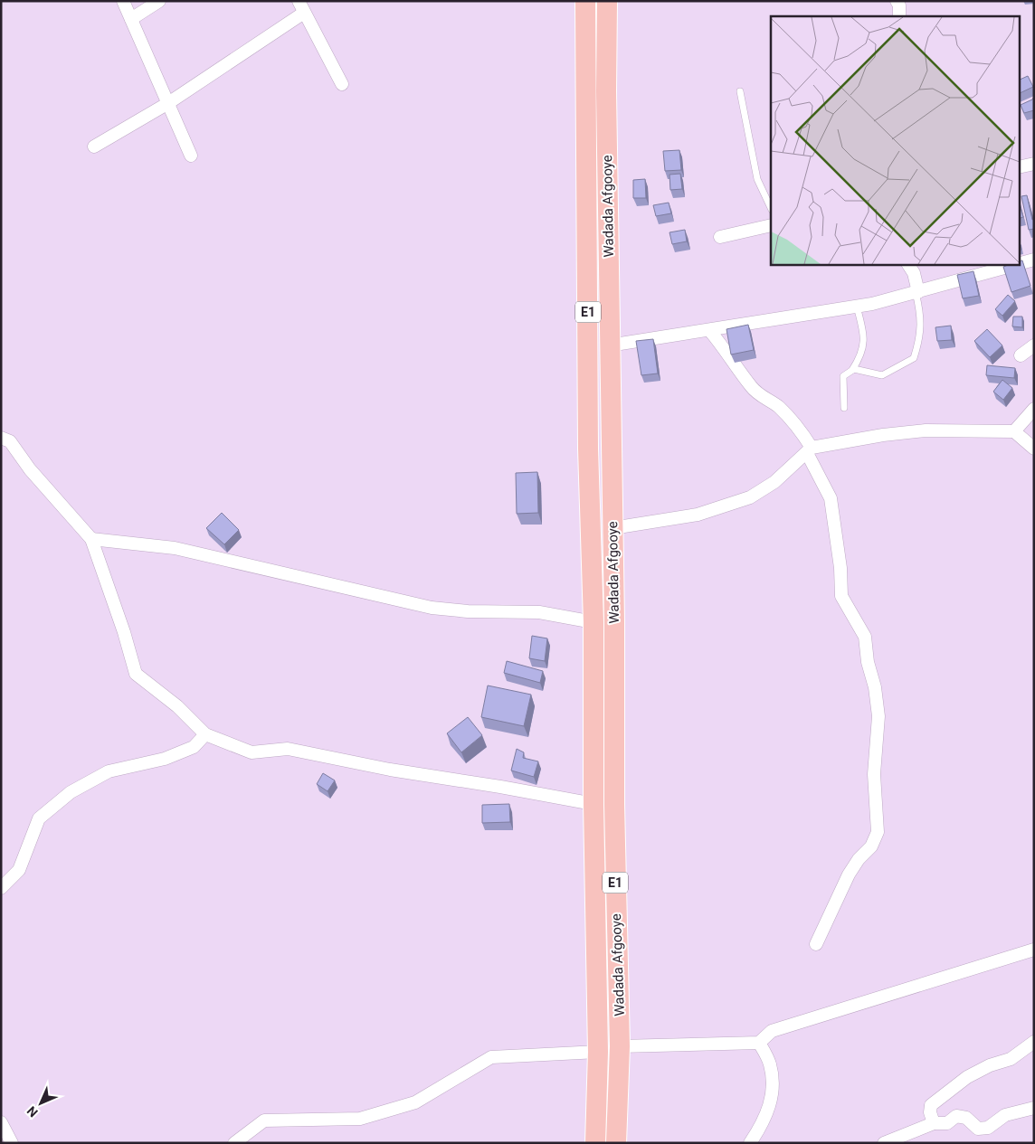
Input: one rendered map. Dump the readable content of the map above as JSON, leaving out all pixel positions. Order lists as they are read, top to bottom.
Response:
{
  "streets": {
    "highway": ["Wadada Afgooye", "E1"]
  },
  "north": "bottom left"
}
